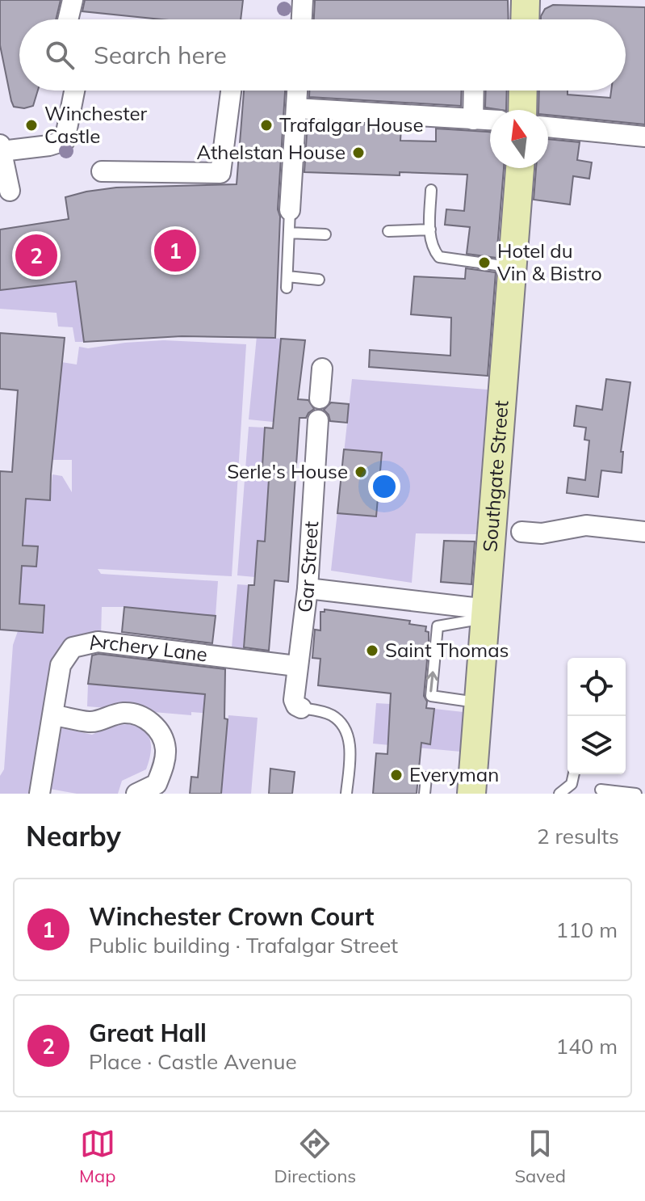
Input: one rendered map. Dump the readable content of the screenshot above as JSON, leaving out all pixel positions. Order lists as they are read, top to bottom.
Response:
{
  "streets": {
    "main road": ["Southgate Street"],
    "street": ["Gar Street", "Archery Lane"]
  },
  "crossings": [
    ["Gar Street", "Archery Lane"]
  ],
  "places": [
    "Winchester Castle",
    "Trafalgar House",
    "Athelstan House",
    "Hotel du Vin & Bistro",
    "Serle's House",
    "Saint Thomas",
    "Everyman"
  ],
  "north": "top",
  "page": {
    "search": "Search here",
    "pins": ["1", "2"],
    "heading": ["Nearby", "2 results"],
    "list": [
      {
        "mark": "1",
        "name": "Winchester Crown Court",
        "note": "Public building · Trafalgar Street",
        "value": "110 m"
      },
      {
        "mark": "2",
        "name": "Great Hall",
        "note": "Place · Castle Avenue",
        "value": "140 m"
      }
    ],
    "nav": ["Map", "Directions", "Saved"]
  }
}
